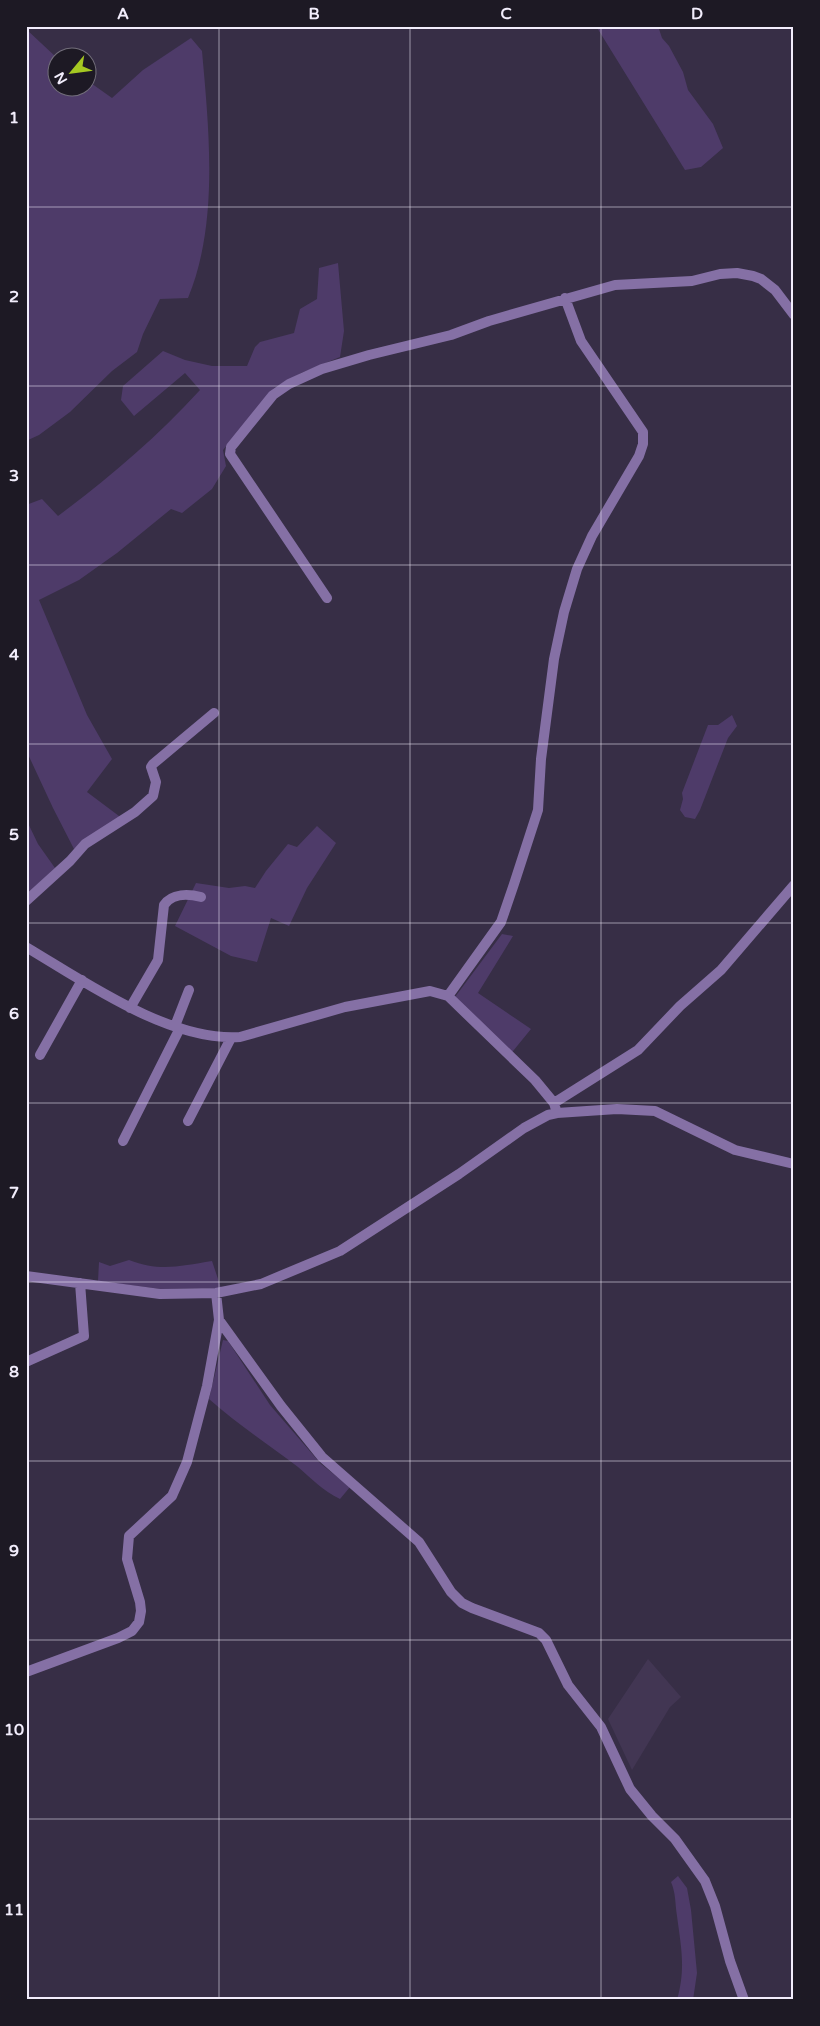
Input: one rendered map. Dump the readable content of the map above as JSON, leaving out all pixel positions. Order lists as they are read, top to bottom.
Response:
{
  "north": "bottom left",
  "grid": {
    "columns": [
      "A",
      "B",
      "C",
      "D"
    ],
    "rows": [
      "1",
      "2",
      "3",
      "4",
      "5",
      "6",
      "7",
      "8",
      "9",
      "10",
      "11"
    ]
  }
}
